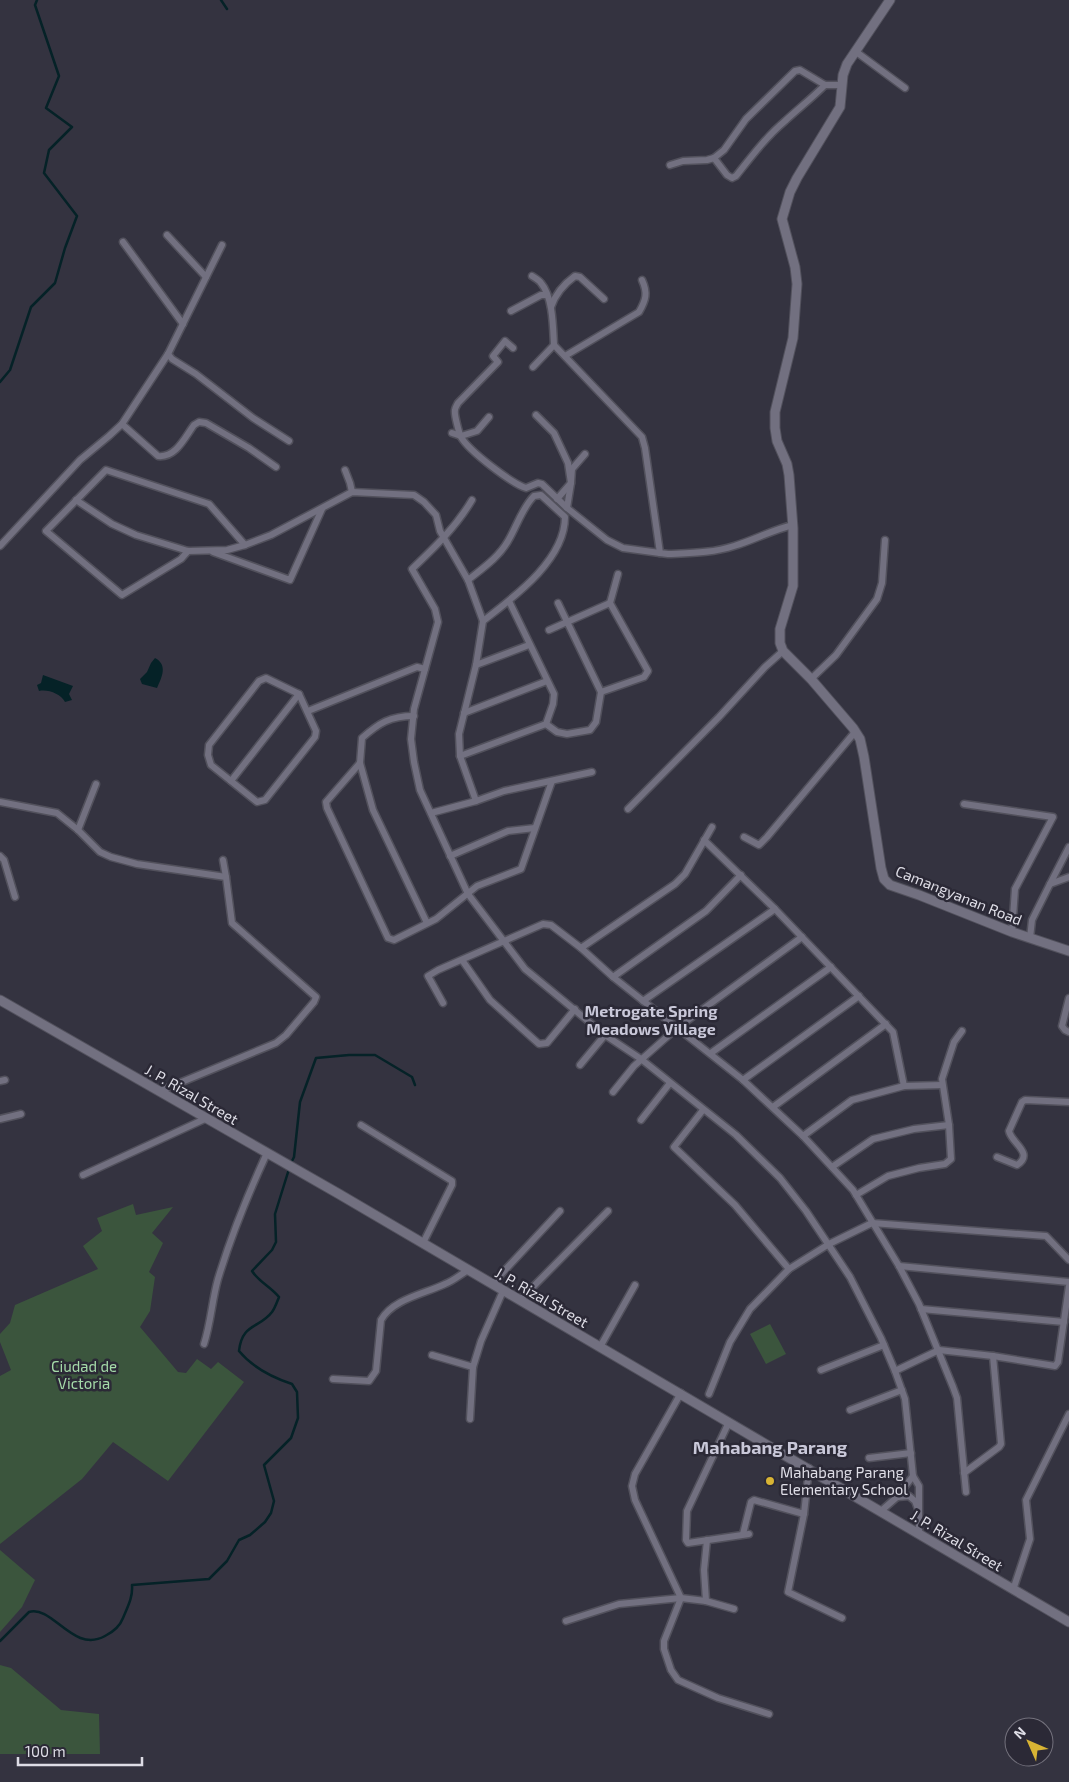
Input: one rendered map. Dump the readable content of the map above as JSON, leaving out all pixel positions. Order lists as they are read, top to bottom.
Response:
{
  "streets": {
    "main road": ["Camangyanan Road", "J. P. Rizal Street"]
  },
  "districts": ["Metrogate Spring Meadows Village", "Mahabang Parang"],
  "parks": ["Ciudad de Victoria"],
  "places": ["Mahabang Parang Elementary School"],
  "scale_bar": "100 m",
  "north": "top left"
}
